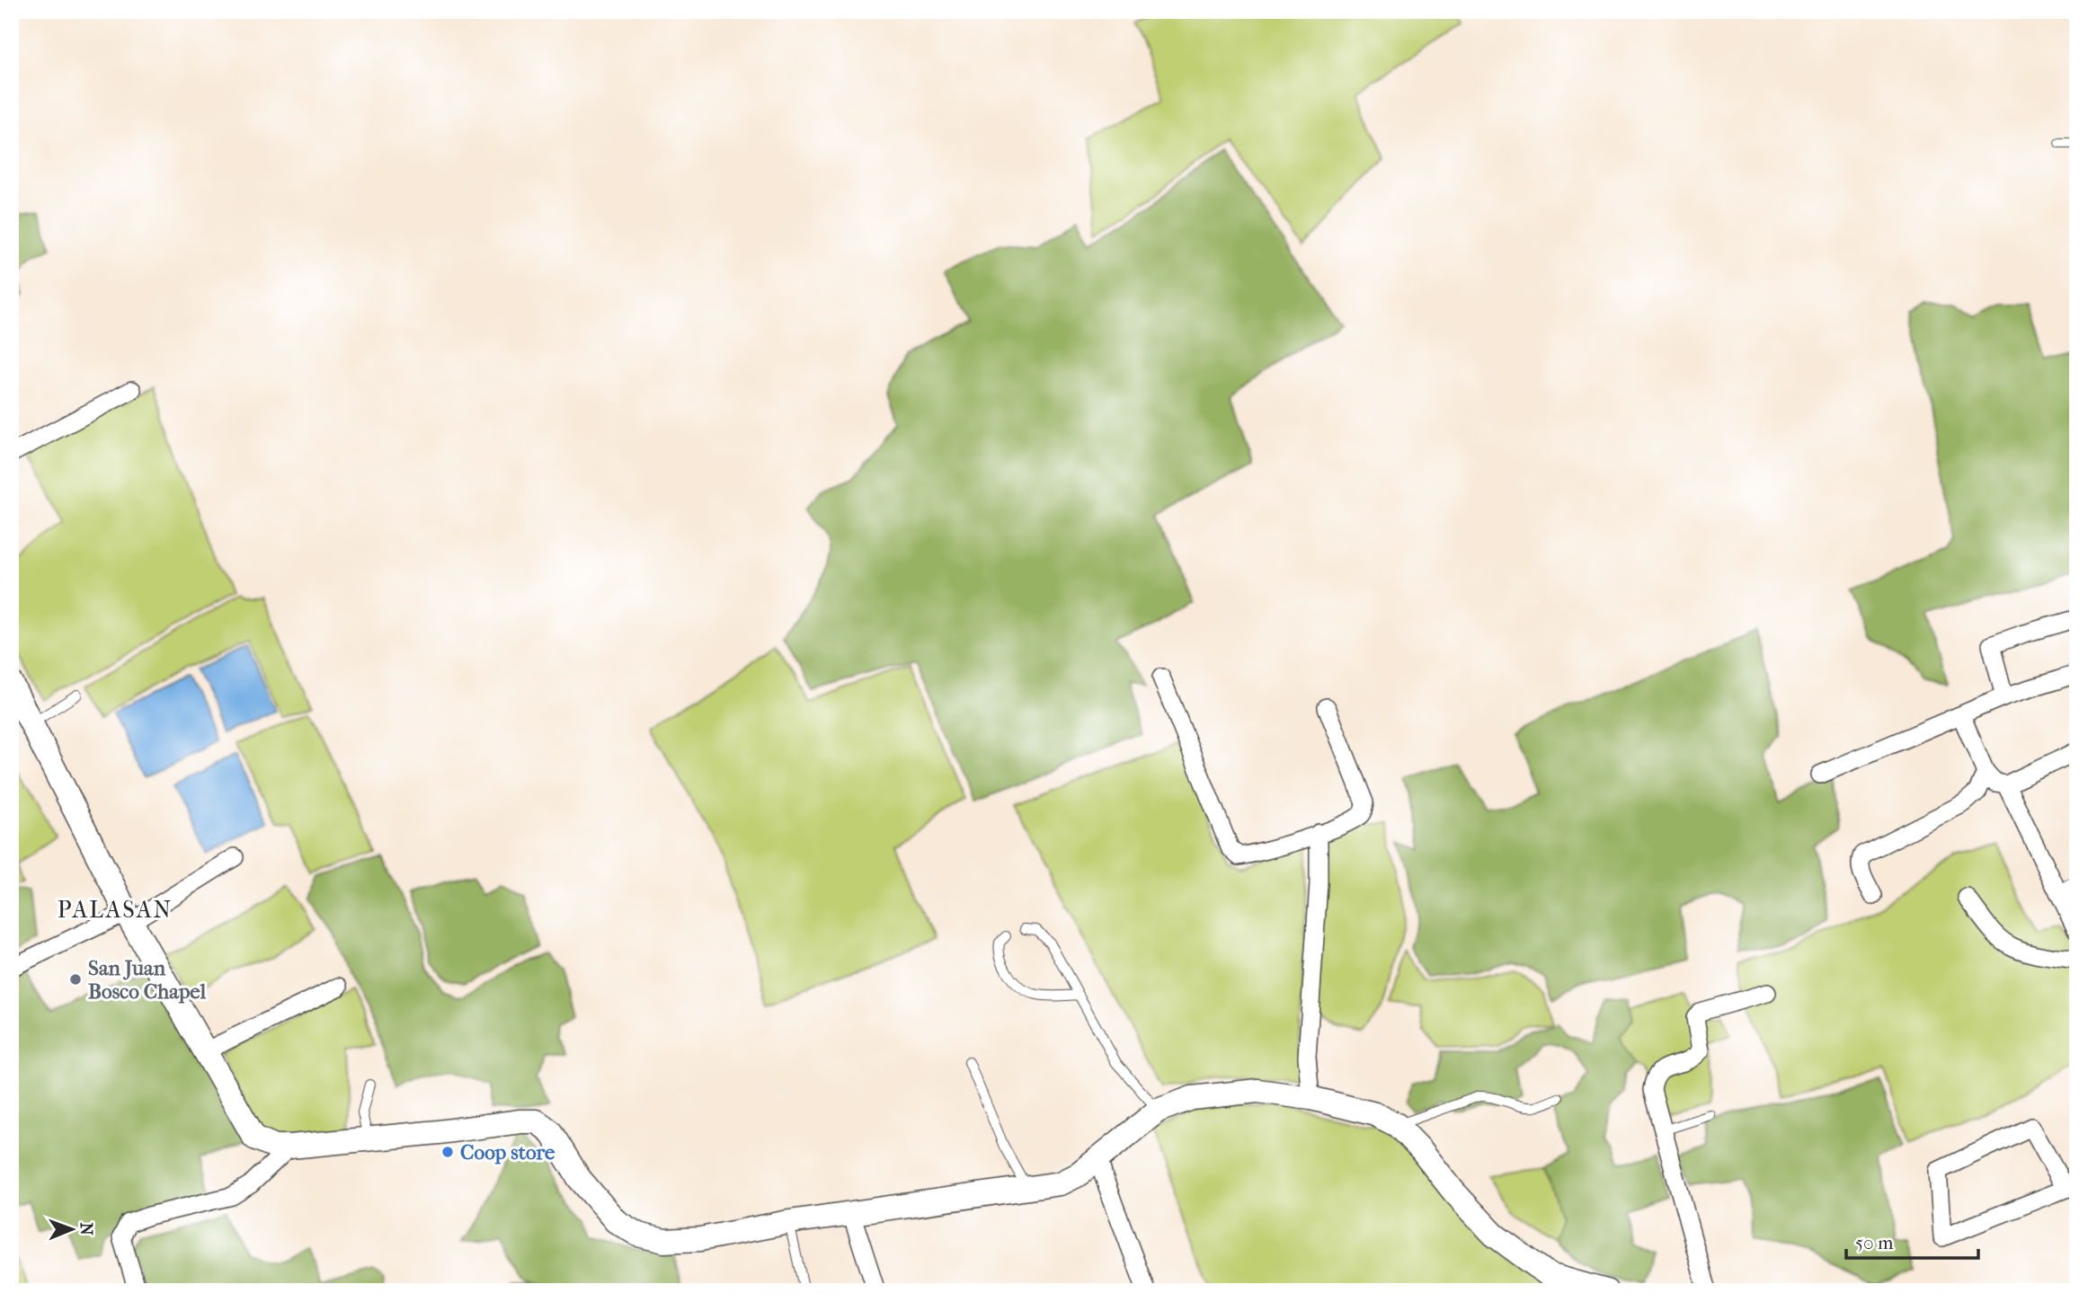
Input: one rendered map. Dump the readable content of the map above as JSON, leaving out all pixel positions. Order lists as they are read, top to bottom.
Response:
{
  "districts": ["PALASAN"],
  "places": ["San Juan Bosco Chapel", "Coop store"],
  "scale_bar": "50 m",
  "north": "right"
}
